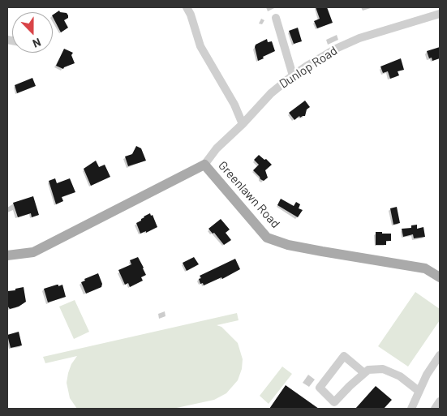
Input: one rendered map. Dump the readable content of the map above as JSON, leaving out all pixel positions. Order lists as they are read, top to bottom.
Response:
{
  "streets": {
    "main road": ["Greenlawn Road"],
    "street": ["Dunlop Road"]
  },
  "crossings": [
    ["Dunlop Road", "Greenlawn Road"]
  ],
  "north": "bottom"
}
